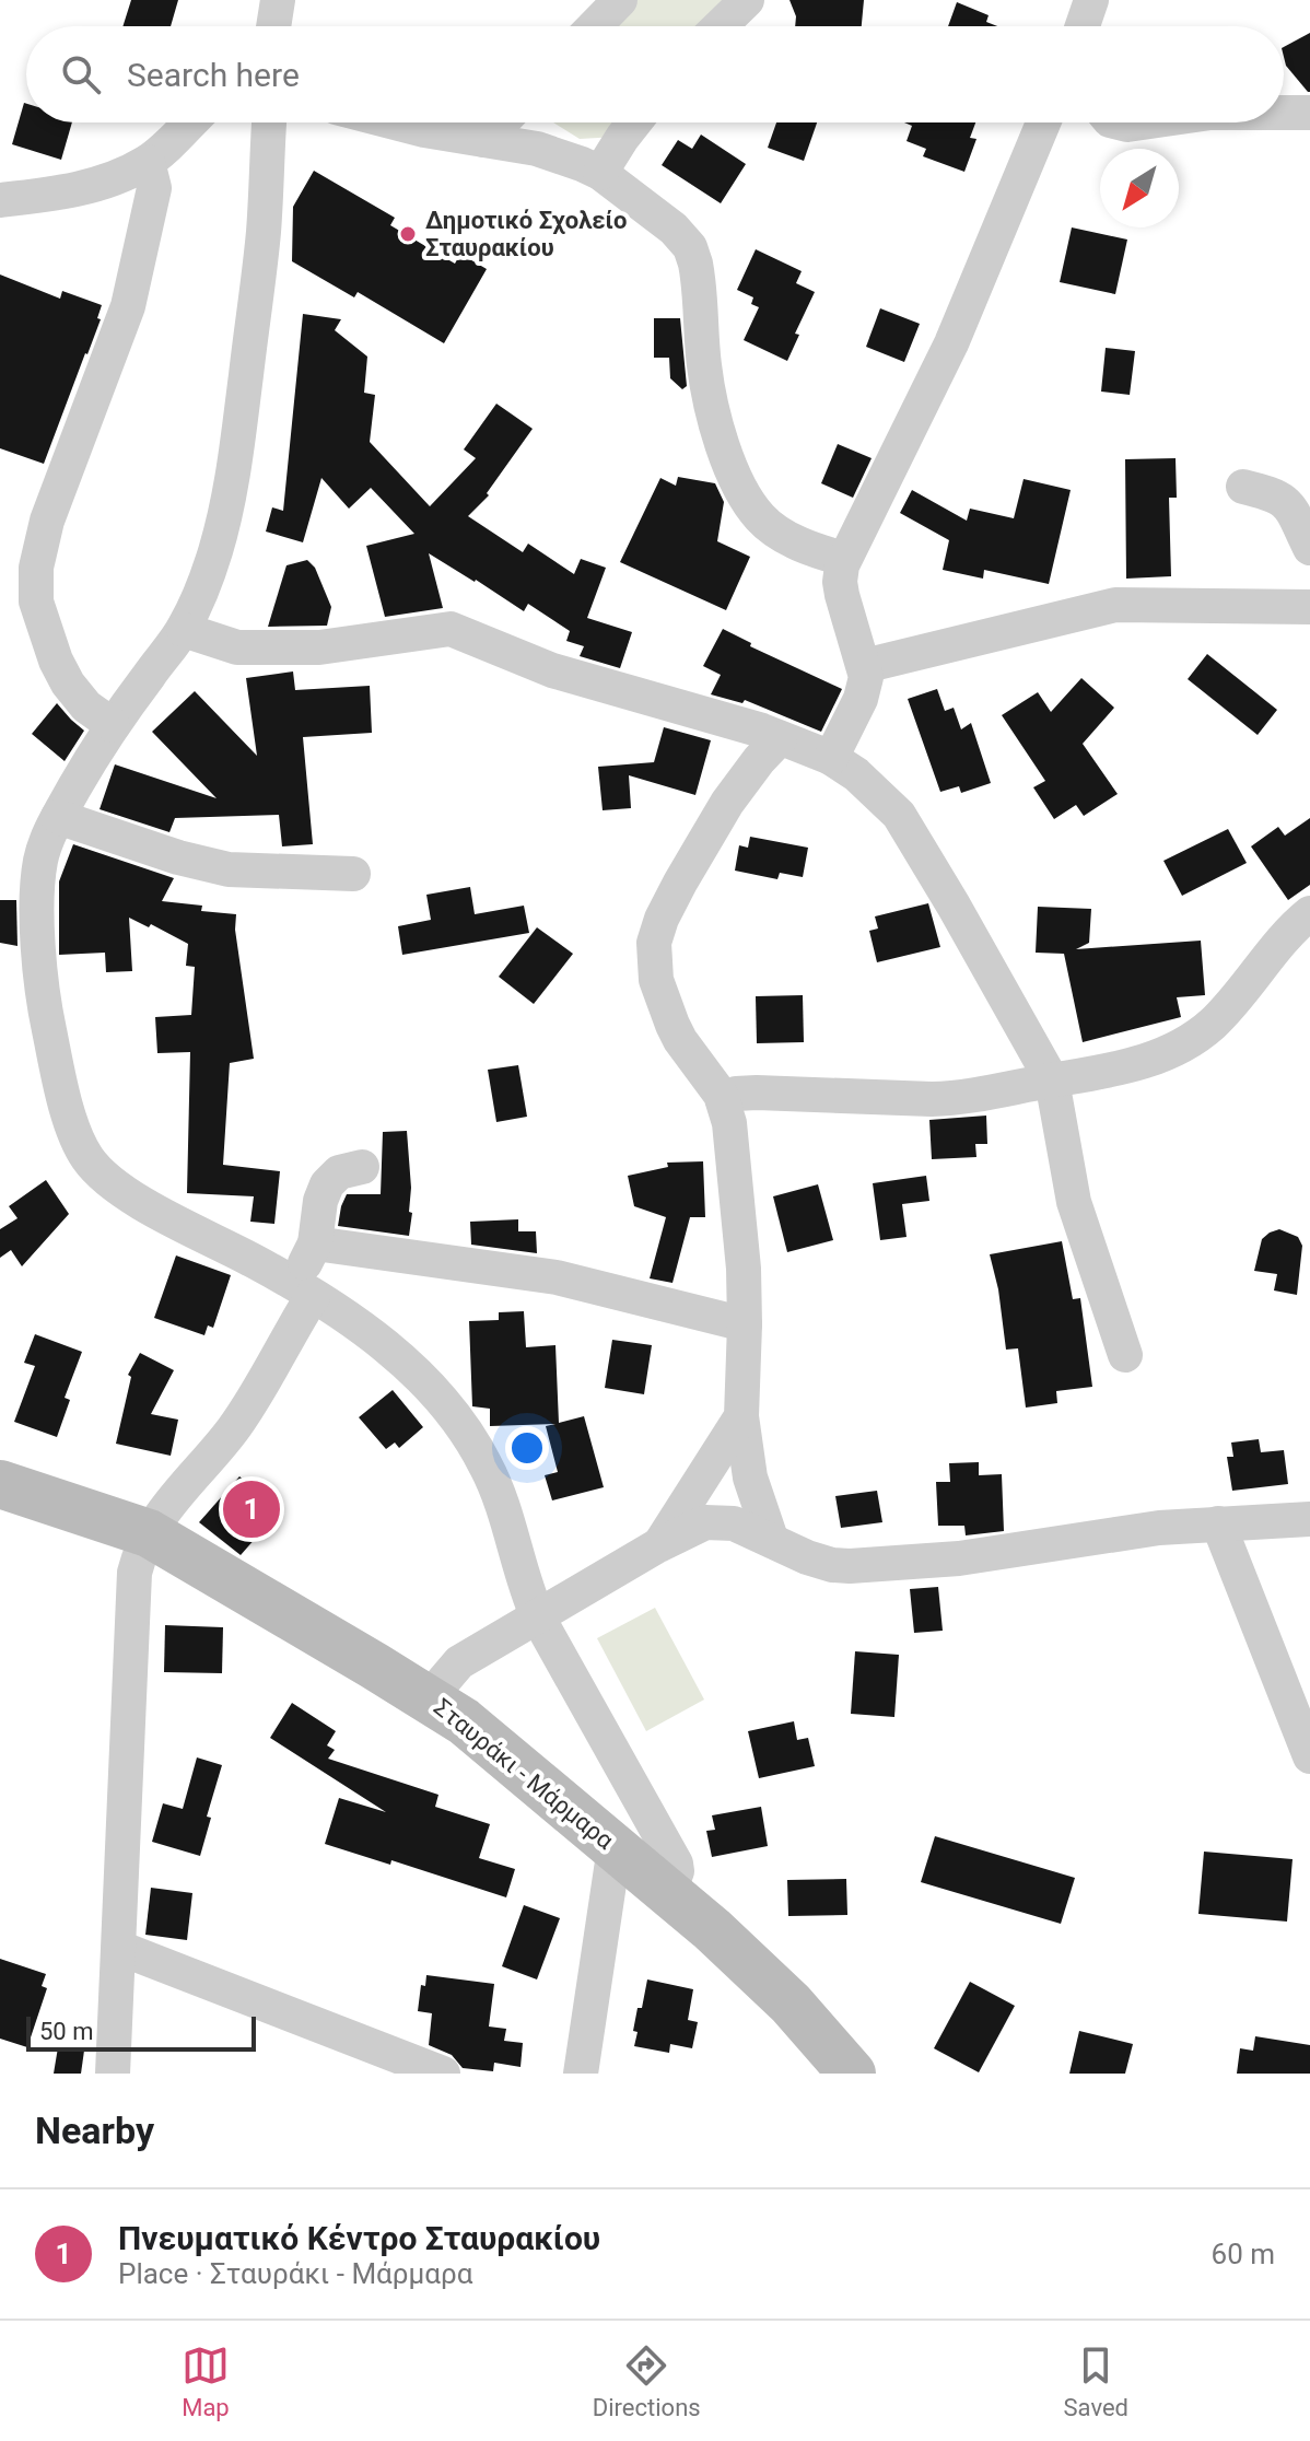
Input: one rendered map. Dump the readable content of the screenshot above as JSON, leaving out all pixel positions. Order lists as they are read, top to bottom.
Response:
{
  "streets": {
    "street": ["Σταυράκι - Μάρμαρα"]
  },
  "places": ["Δημοτικό Σχολείο Σταυρακίου"],
  "scale_bar": "50 m",
  "north": "bottom left",
  "page": {
    "search": "Search here",
    "pins": "1",
    "scale": "50 m",
    "heading": "Nearby",
    "list": [
      {
        "mark": "1",
        "name": "Πνευματικό Κέντρο Σταυρακίου",
        "note": "Place · Σταυράκι - Μάρμαρα",
        "value": "60 m"
      }
    ],
    "nav": ["Map", "Directions", "Saved"]
  }
}
